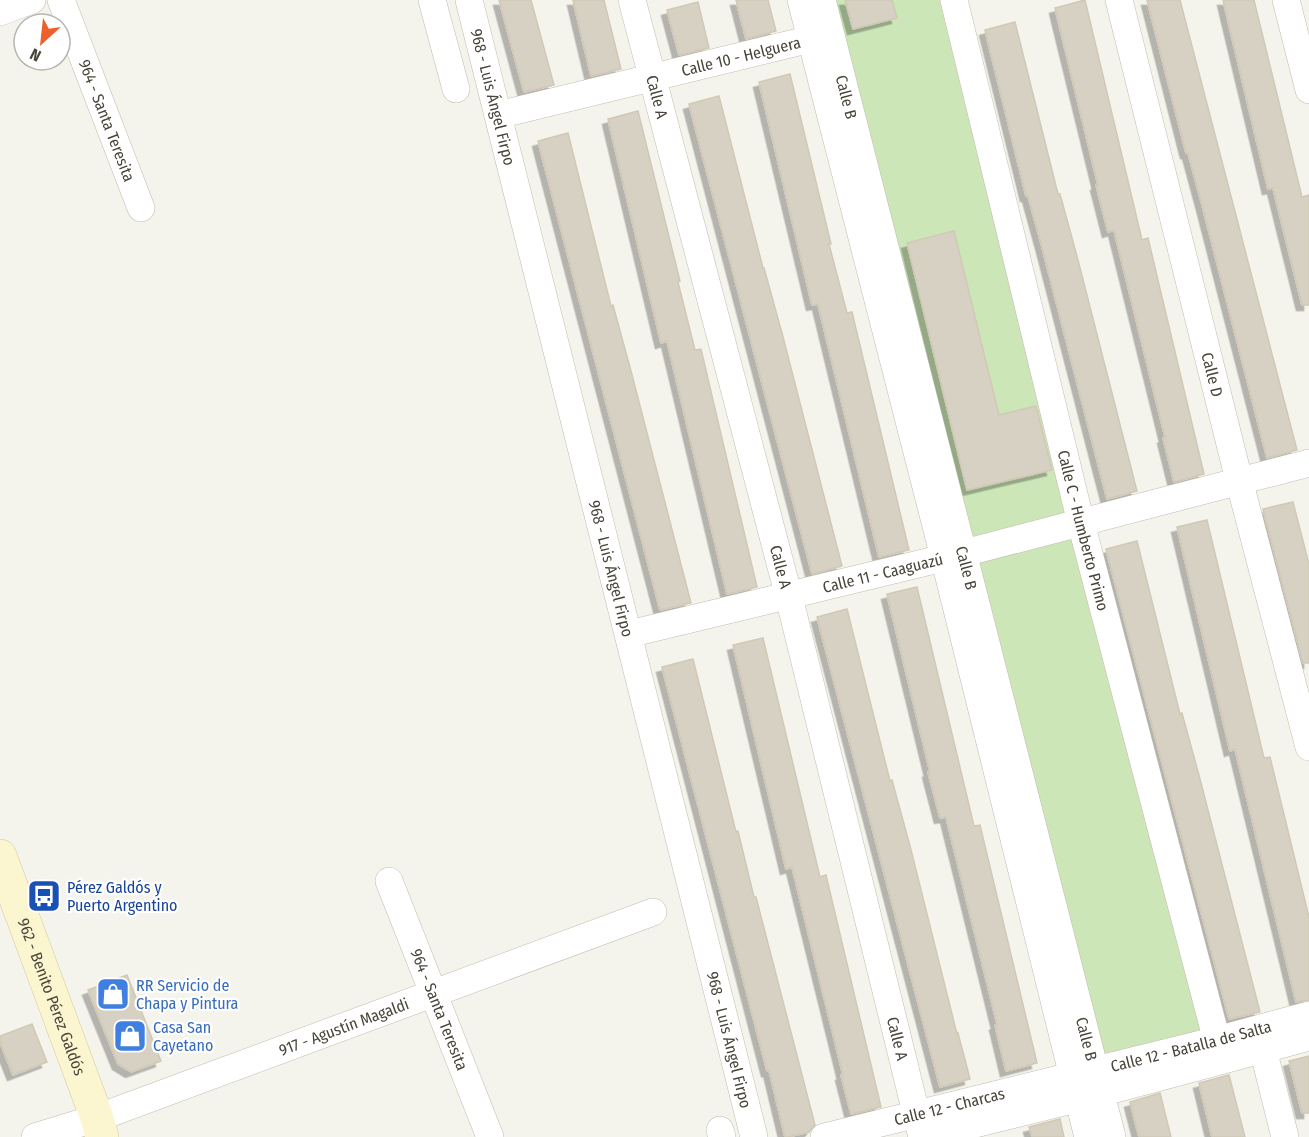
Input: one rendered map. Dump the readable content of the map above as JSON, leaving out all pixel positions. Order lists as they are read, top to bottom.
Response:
{
  "streets": {
    "main road": ["962 - Benito Pérez Galdós"],
    "street": [
      "Calle 10 - Helguera",
      "968 - Luis Ángel Firpo",
      "Calle A",
      "Calle B",
      "964 - Santa Teresita",
      "Calle D",
      "Calle C - Humberto Primo",
      "Calle 11 - Caaguazú",
      "917 - Agustín Magaldi",
      "Calle 12 - Batalla de Salta",
      "Calle 12 - Charcas"
    ]
  },
  "crossings": [
    ["Calle 10 - Helguera", "968 - Luis Ángel Firpo"],
    ["Calle 10 - Helguera", "Calle A"],
    ["Calle 10 - Helguera", "Calle B"],
    ["968 - Luis Ángel Firpo", "Calle 11 - Caaguazú"],
    ["Calle A", "Calle 11 - Caaguazú"],
    ["Calle A", "Calle 12 - Charcas"],
    ["Calle B", "Calle 11 - Caaguazú"],
    ["Calle B", "Calle 12 - Batalla de Salta"],
    ["Calle B", "Calle 12 - Charcas"],
    ["964 - Santa Teresita", "917 - Agustín Magaldi"],
    ["Calle D", "Calle 11 - Caaguazú"],
    ["Calle C - Humberto Primo", "Calle 11 - Caaguazú"],
    ["Calle C - Humberto Primo", "Calle 12 - Batalla de Salta"],
    ["962 - Benito Pérez Galdós", "917 - Agustín Magaldi"],
    ["Calle 12 - Batalla de Salta", "Calle 12 - Charcas"]
  ],
  "places": {
    "bus stop": ["Pérez Galdós y Puerto Argentino"],
    "shop": ["RR Servicio de Chapa y Pintura", "Casa San Cayetano"]
  },
  "north": "bottom left"
}
